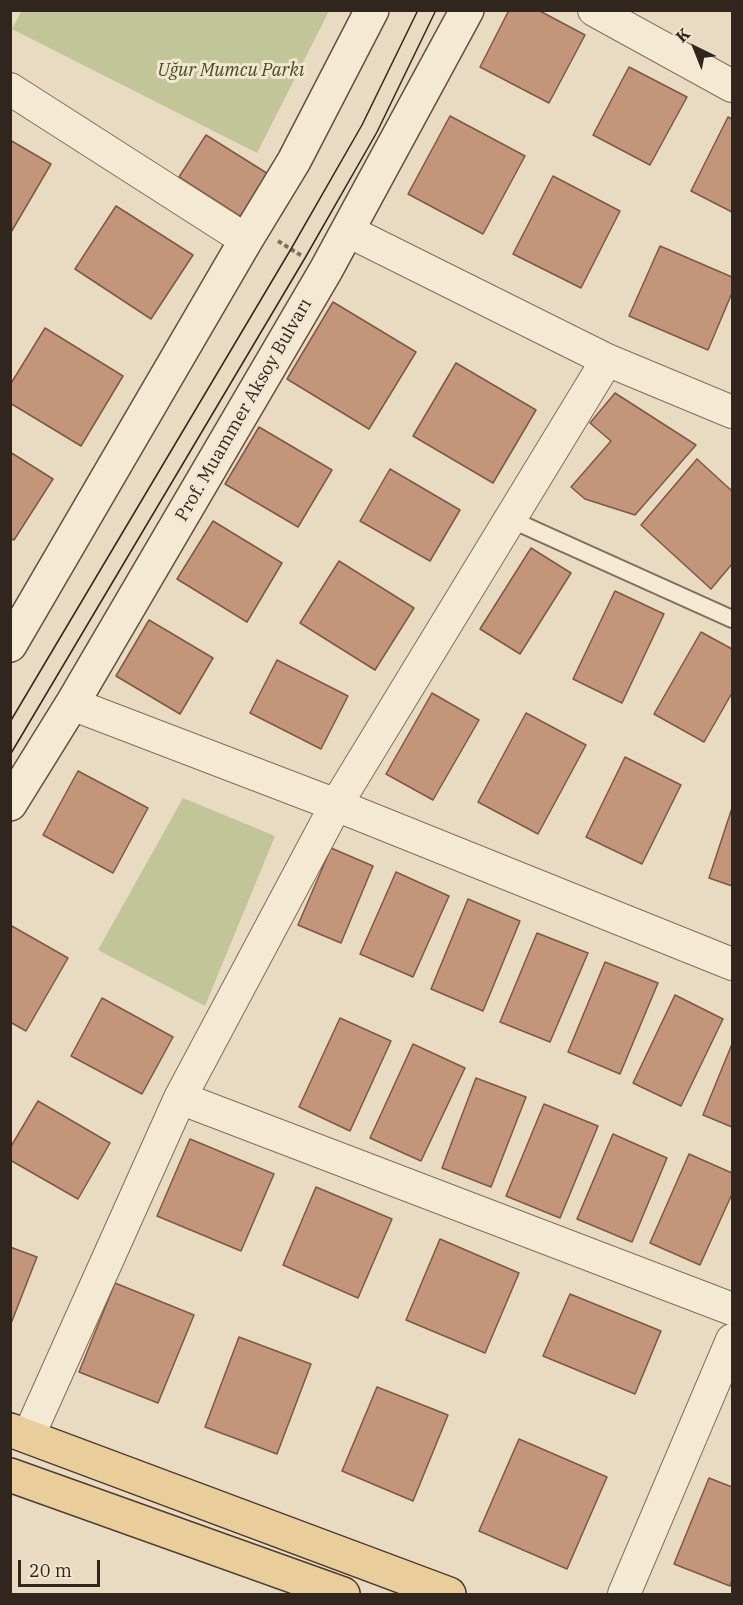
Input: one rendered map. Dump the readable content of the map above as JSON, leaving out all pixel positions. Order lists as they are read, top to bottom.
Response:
{
  "streets": {
    "main road": ["Prof. Muammer Aksoy Bulvarı"]
  },
  "parks": ["Uğur Mumcu Parkı"],
  "scale_bar": "20 m",
  "north": "top left"
}
